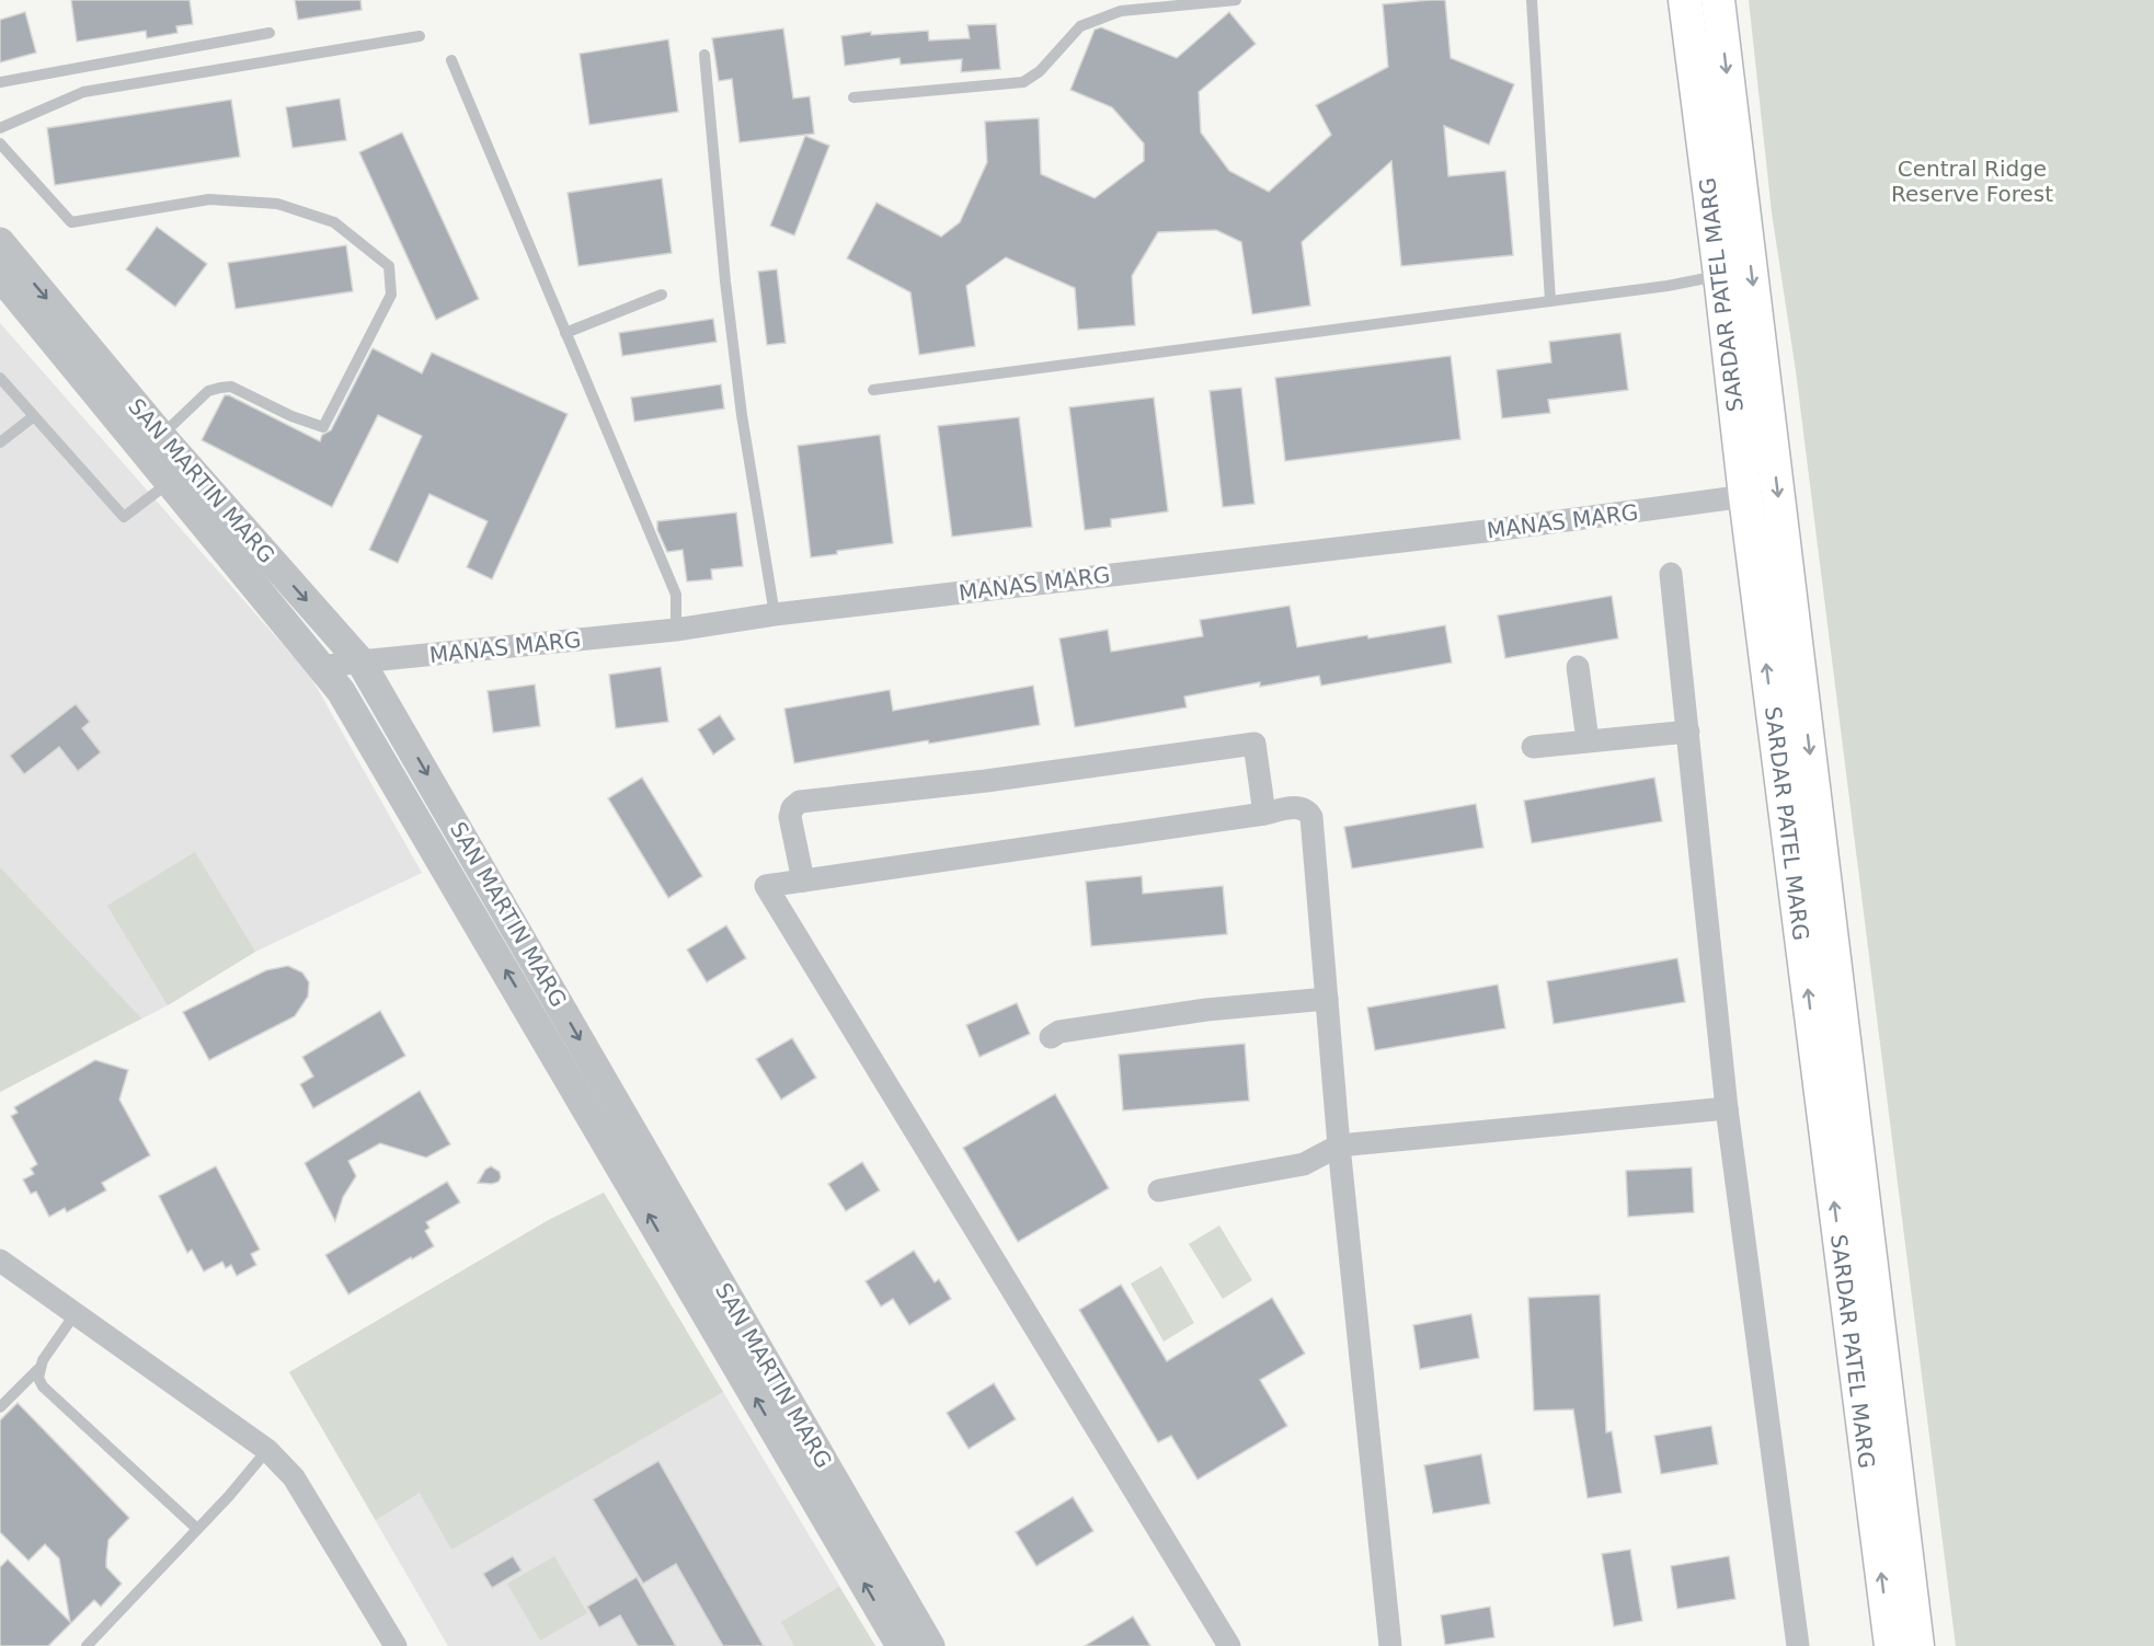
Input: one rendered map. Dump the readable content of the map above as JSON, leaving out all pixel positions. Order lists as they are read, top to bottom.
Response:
{
  "streets": {
    "main road": ["SARDAR PATEL MARG"],
    "street": ["SAN MARTIN MARG", "MANAS MARG"]
  },
  "crossings": [
    ["SARDAR PATEL MARG", "MANAS MARG"],
    ["SAN MARTIN MARG", "MANAS MARG"]
  ],
  "parks": ["Central Ridge Reserve Forest"]
}
